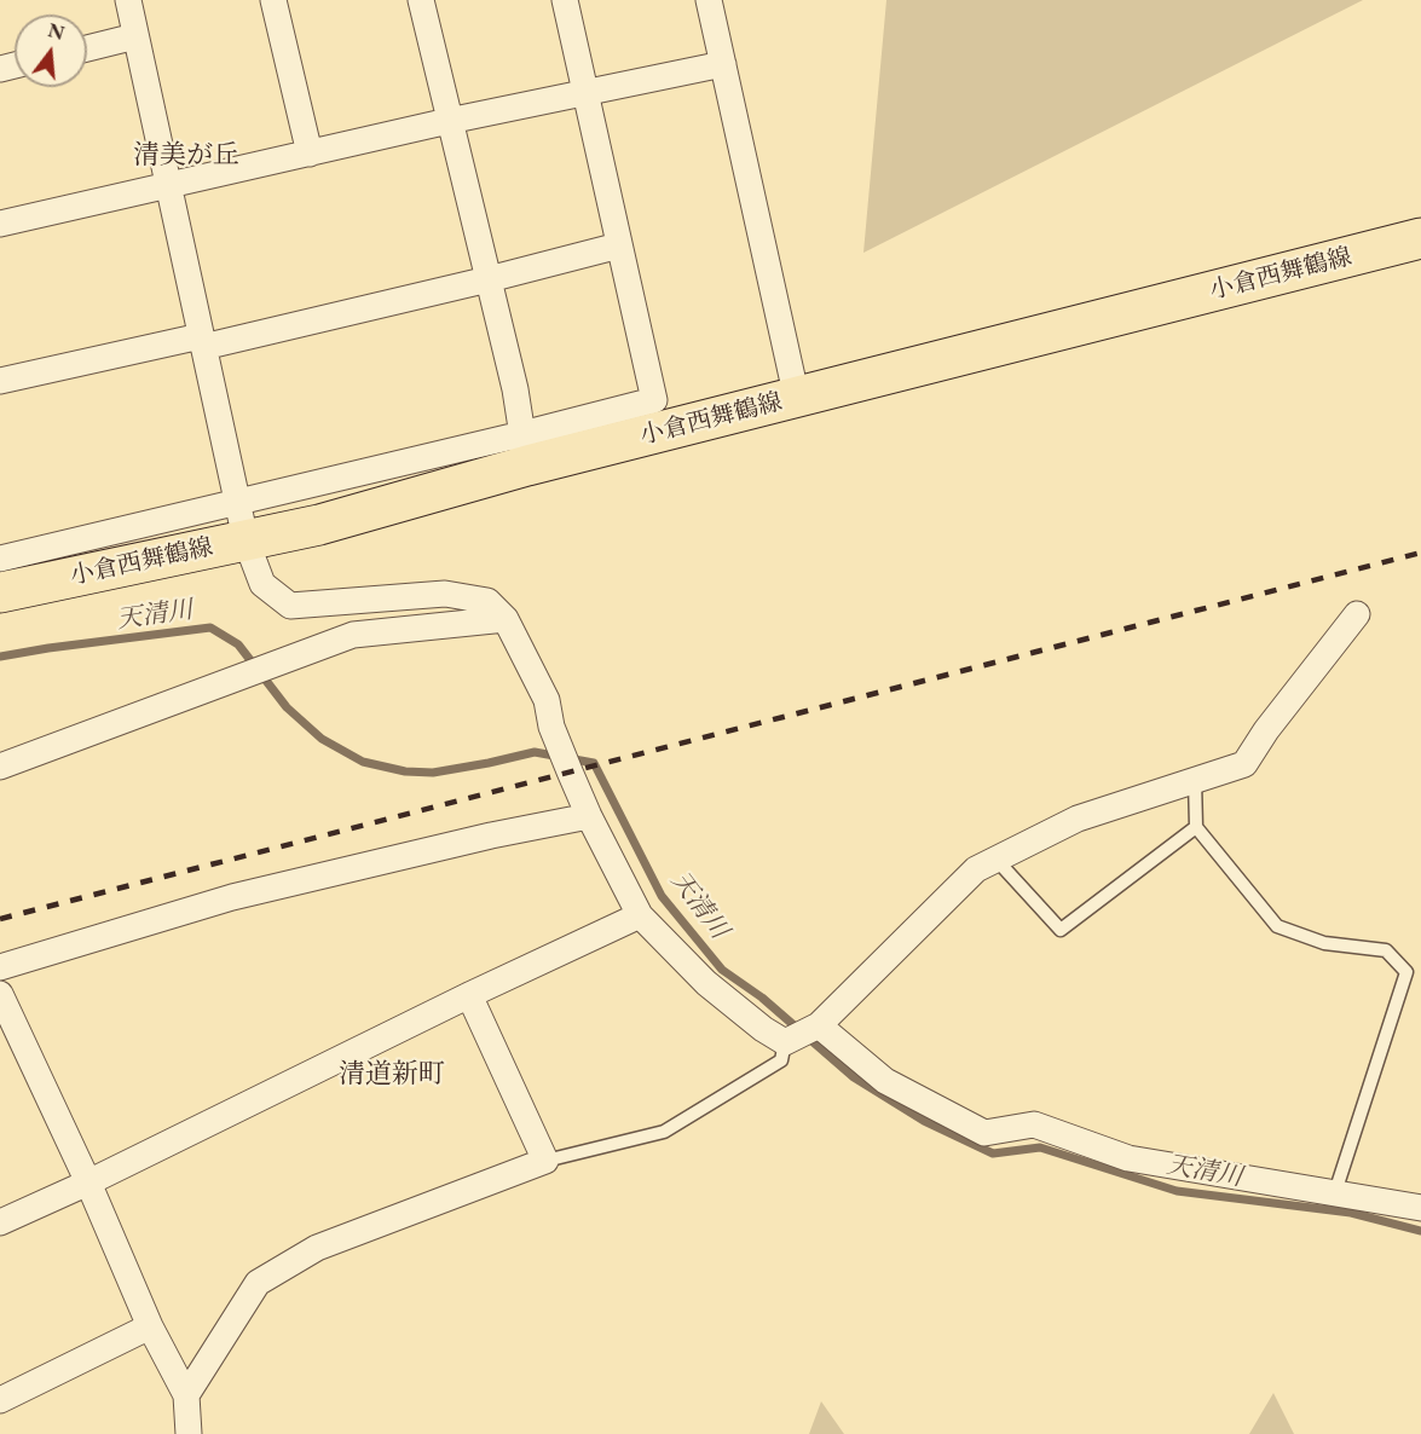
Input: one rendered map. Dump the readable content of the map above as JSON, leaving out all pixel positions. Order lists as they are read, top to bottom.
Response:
{
  "streets": {
    "main road": ["小倉西舞鶴線"]
  },
  "districts": ["清美が丘", "清道新町"],
  "water": ["天清川"],
  "north": "top"
}
